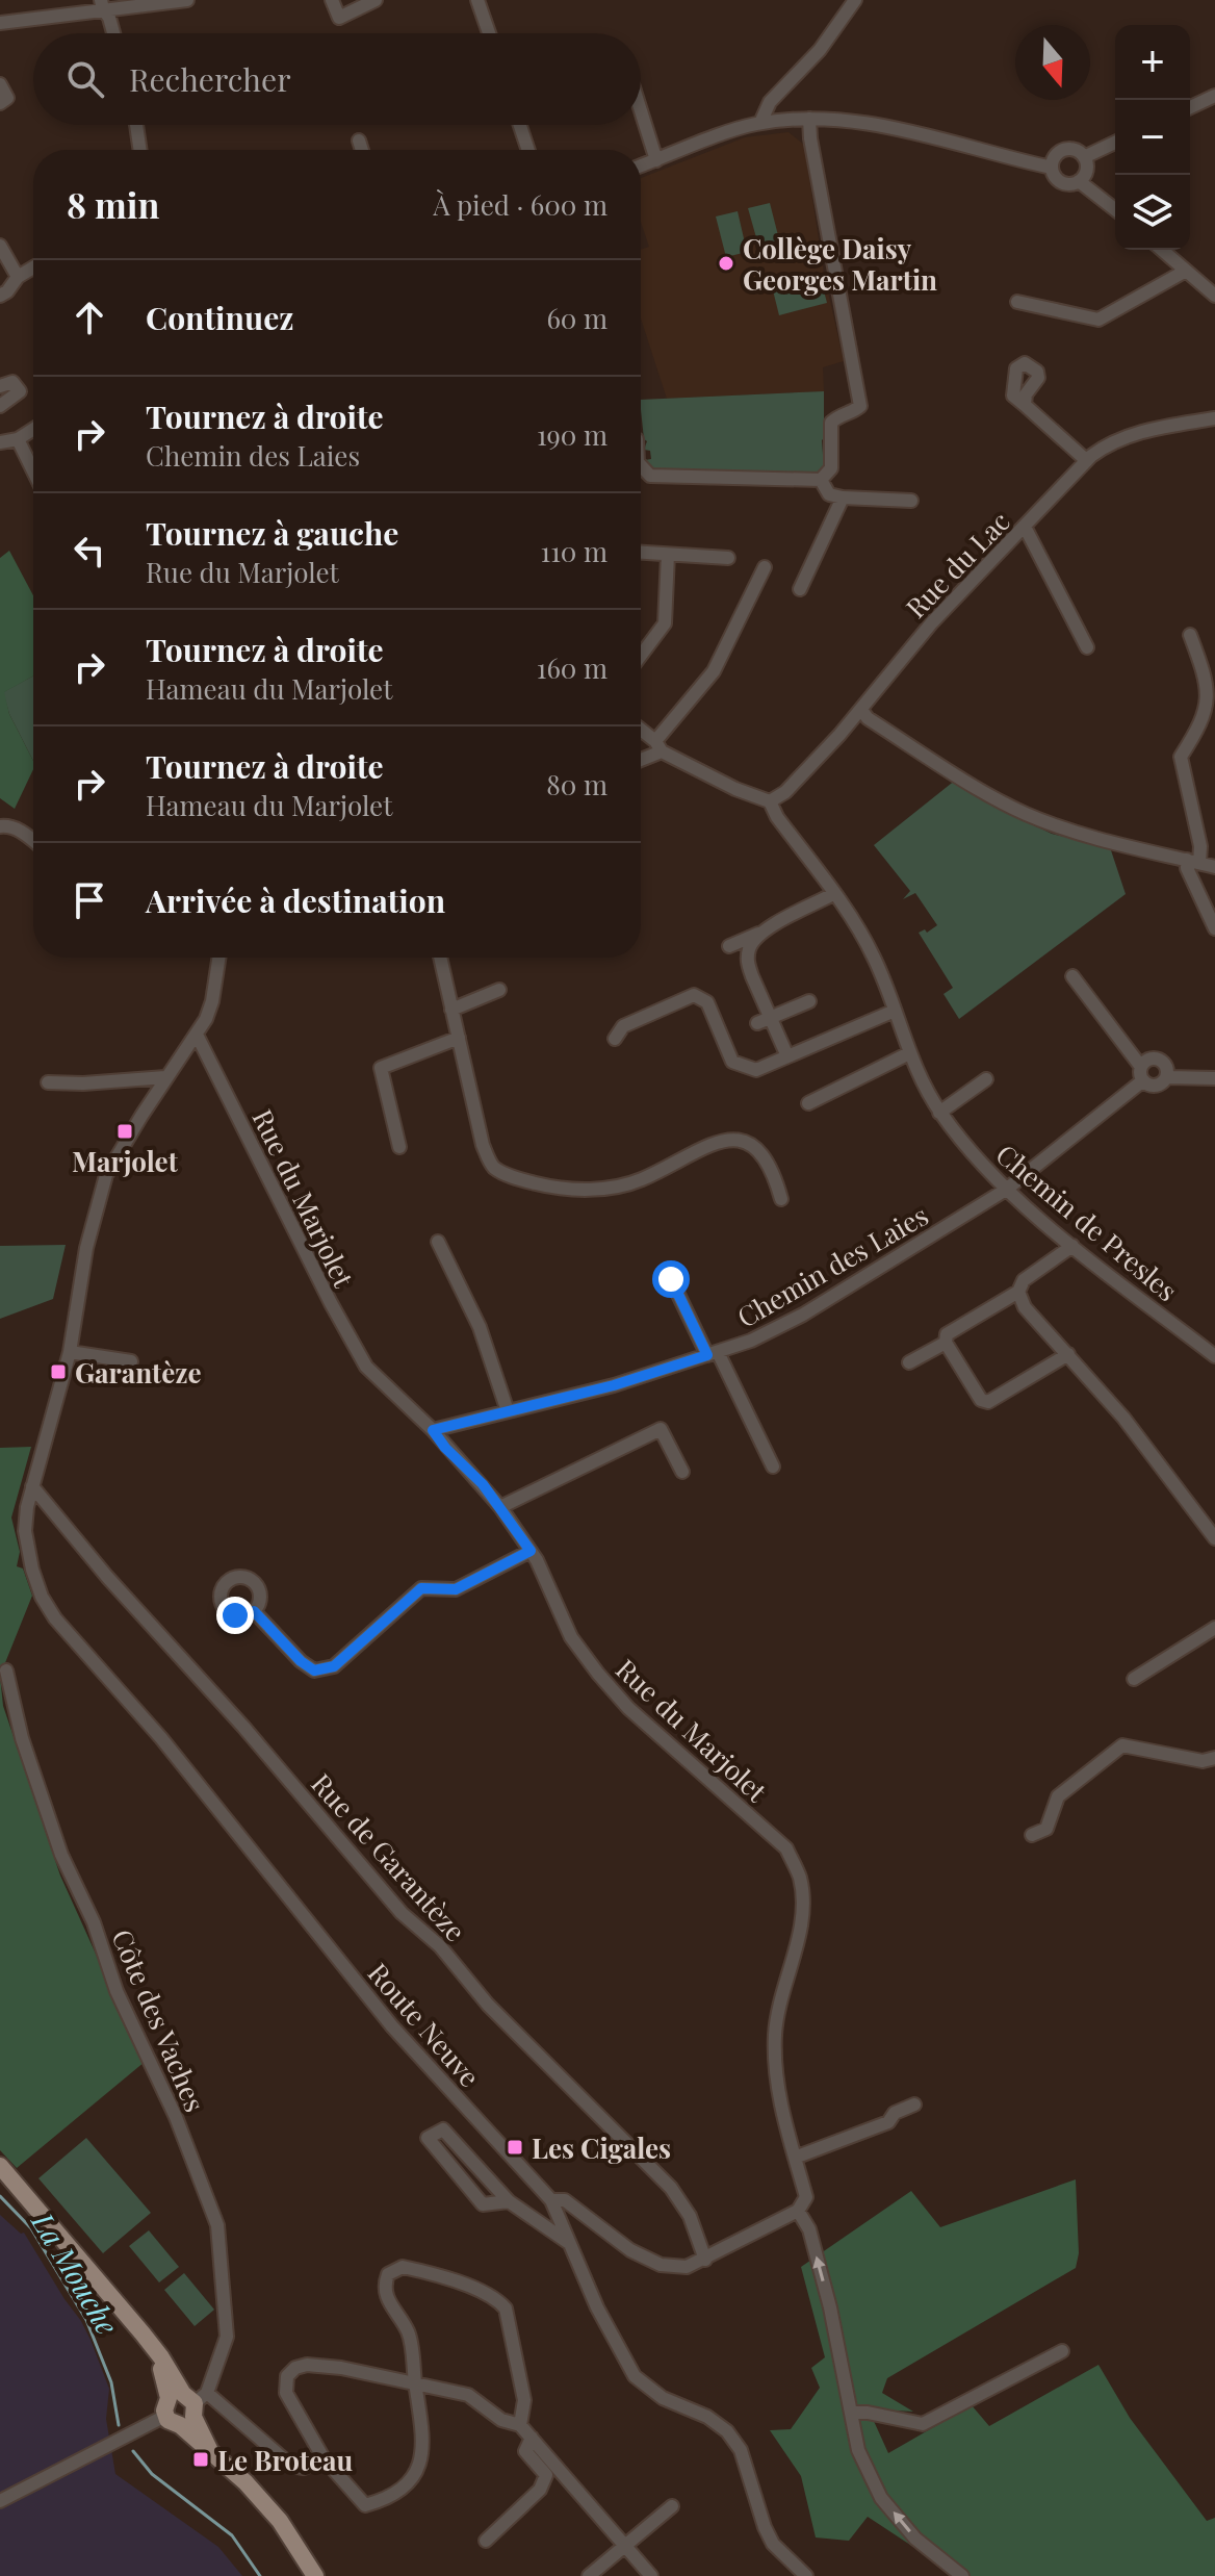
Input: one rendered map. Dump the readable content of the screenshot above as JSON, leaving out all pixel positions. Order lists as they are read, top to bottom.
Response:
{
  "streets": {
    "street": [
      "Rue du Lac",
      "Rue du Marjolet",
      "Chemin de Presles",
      "Chemin des Laies",
      "Rue de Garantèze",
      "Côte des Vaches",
      "Route Neuve"
    ]
  },
  "crossings": [
    ["Rue du Lac", "Chemin de Presles"],
    ["Rue du Marjolet", "Chemin des Laies"],
    ["Rue du Marjolet", "Route Neuve"],
    ["Chemin de Presles", "Chemin des Laies"],
    ["Rue de Garantèze", "Route Neuve"]
  ],
  "water": ["La Mouche"],
  "places": {
    "other": ["Collège Daisy Georges Martin"],
    "transit": [
      "Marjolet",
      "Garantèze",
      "Les Cigales",
      "Le Broteau"
    ]
  },
  "north": "bottom",
  "page": {
    "map_buttons": ["+", "−"],
    "search": "Rechercher",
    "heading": ["8 min", "À pied · 600 m"],
    "list": [
      ["Continuez", "60 m"],
      ["Tournez à droite", "Chemin des Laies", "190 m"],
      ["Tournez à gauche", "Rue du Marjolet", "110 m"],
      ["Tournez à droite", "Hameau du Marjolet", "160 m"],
      ["Tournez à droite", "Hameau du Marjolet", "80 m"],
      "Arrivée à destination"
    ]
  }
}
